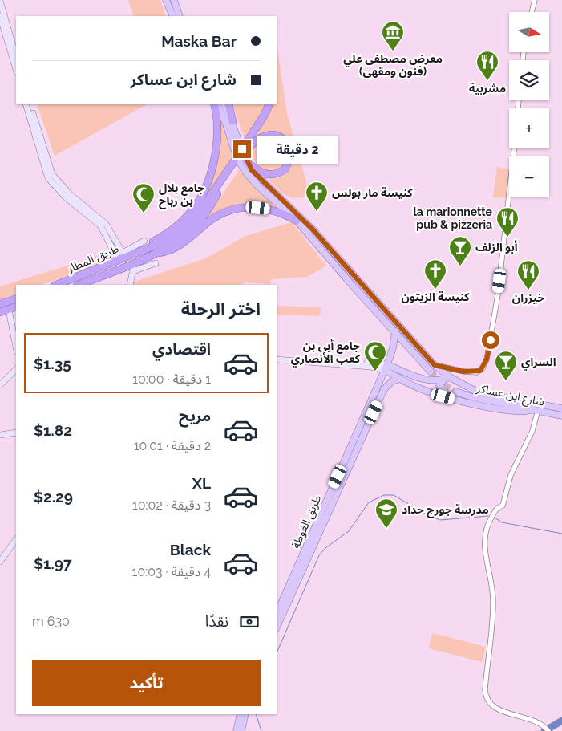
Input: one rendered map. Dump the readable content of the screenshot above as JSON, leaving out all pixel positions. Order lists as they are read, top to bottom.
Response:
{
  "streets": {
    "highway": ["طريق المطار"],
    "main road": ["شارع ابن عساكر", "طريق الغوطة"]
  },
  "places": {
    "museum": ["معرض مصطفى علي (فنون ومقهى)"],
    "restaurant": ["مشربية", "la marionnette pub & pizzeria", "خيزران"],
    "church": ["كنيسة مار بولس", "كنيسة الزيتون"],
    "mosque": ["جامع بلال بن رباح", "جامع أبي بن كعب الأنصاري"],
    "bar": ["أبو الزلف", "السراي"],
    "school or university": ["مدرسة جورج حداد"]
  },
  "north": "right",
  "page": {
    "map_buttons": ["+", "−"],
    "banner": ["Maska Bar", "شارع ابن عساكر"],
    "bubble": "2 دقيقة",
    "heading": "اختر الرحلة",
    "list": [
      {
        "name": "اقتصادي",
        "note": "1 دقيقة · 10:00",
        "value": "$1.35"
      },
      {
        "name": "مريح",
        "note": "2 دقيقة · 10:01",
        "value": "$1.82"
      },
      {
        "name": "XL",
        "note": "3 دقيقة · 10:02",
        "value": "$2.29"
      },
      {
        "name": "Black",
        "note": "4 دقيقة · 10:03",
        "value": "$1.97"
      }
    ],
    "pay": ["نقدًا", "630 m"],
    "buttons": "تأكيد"
  }
}
